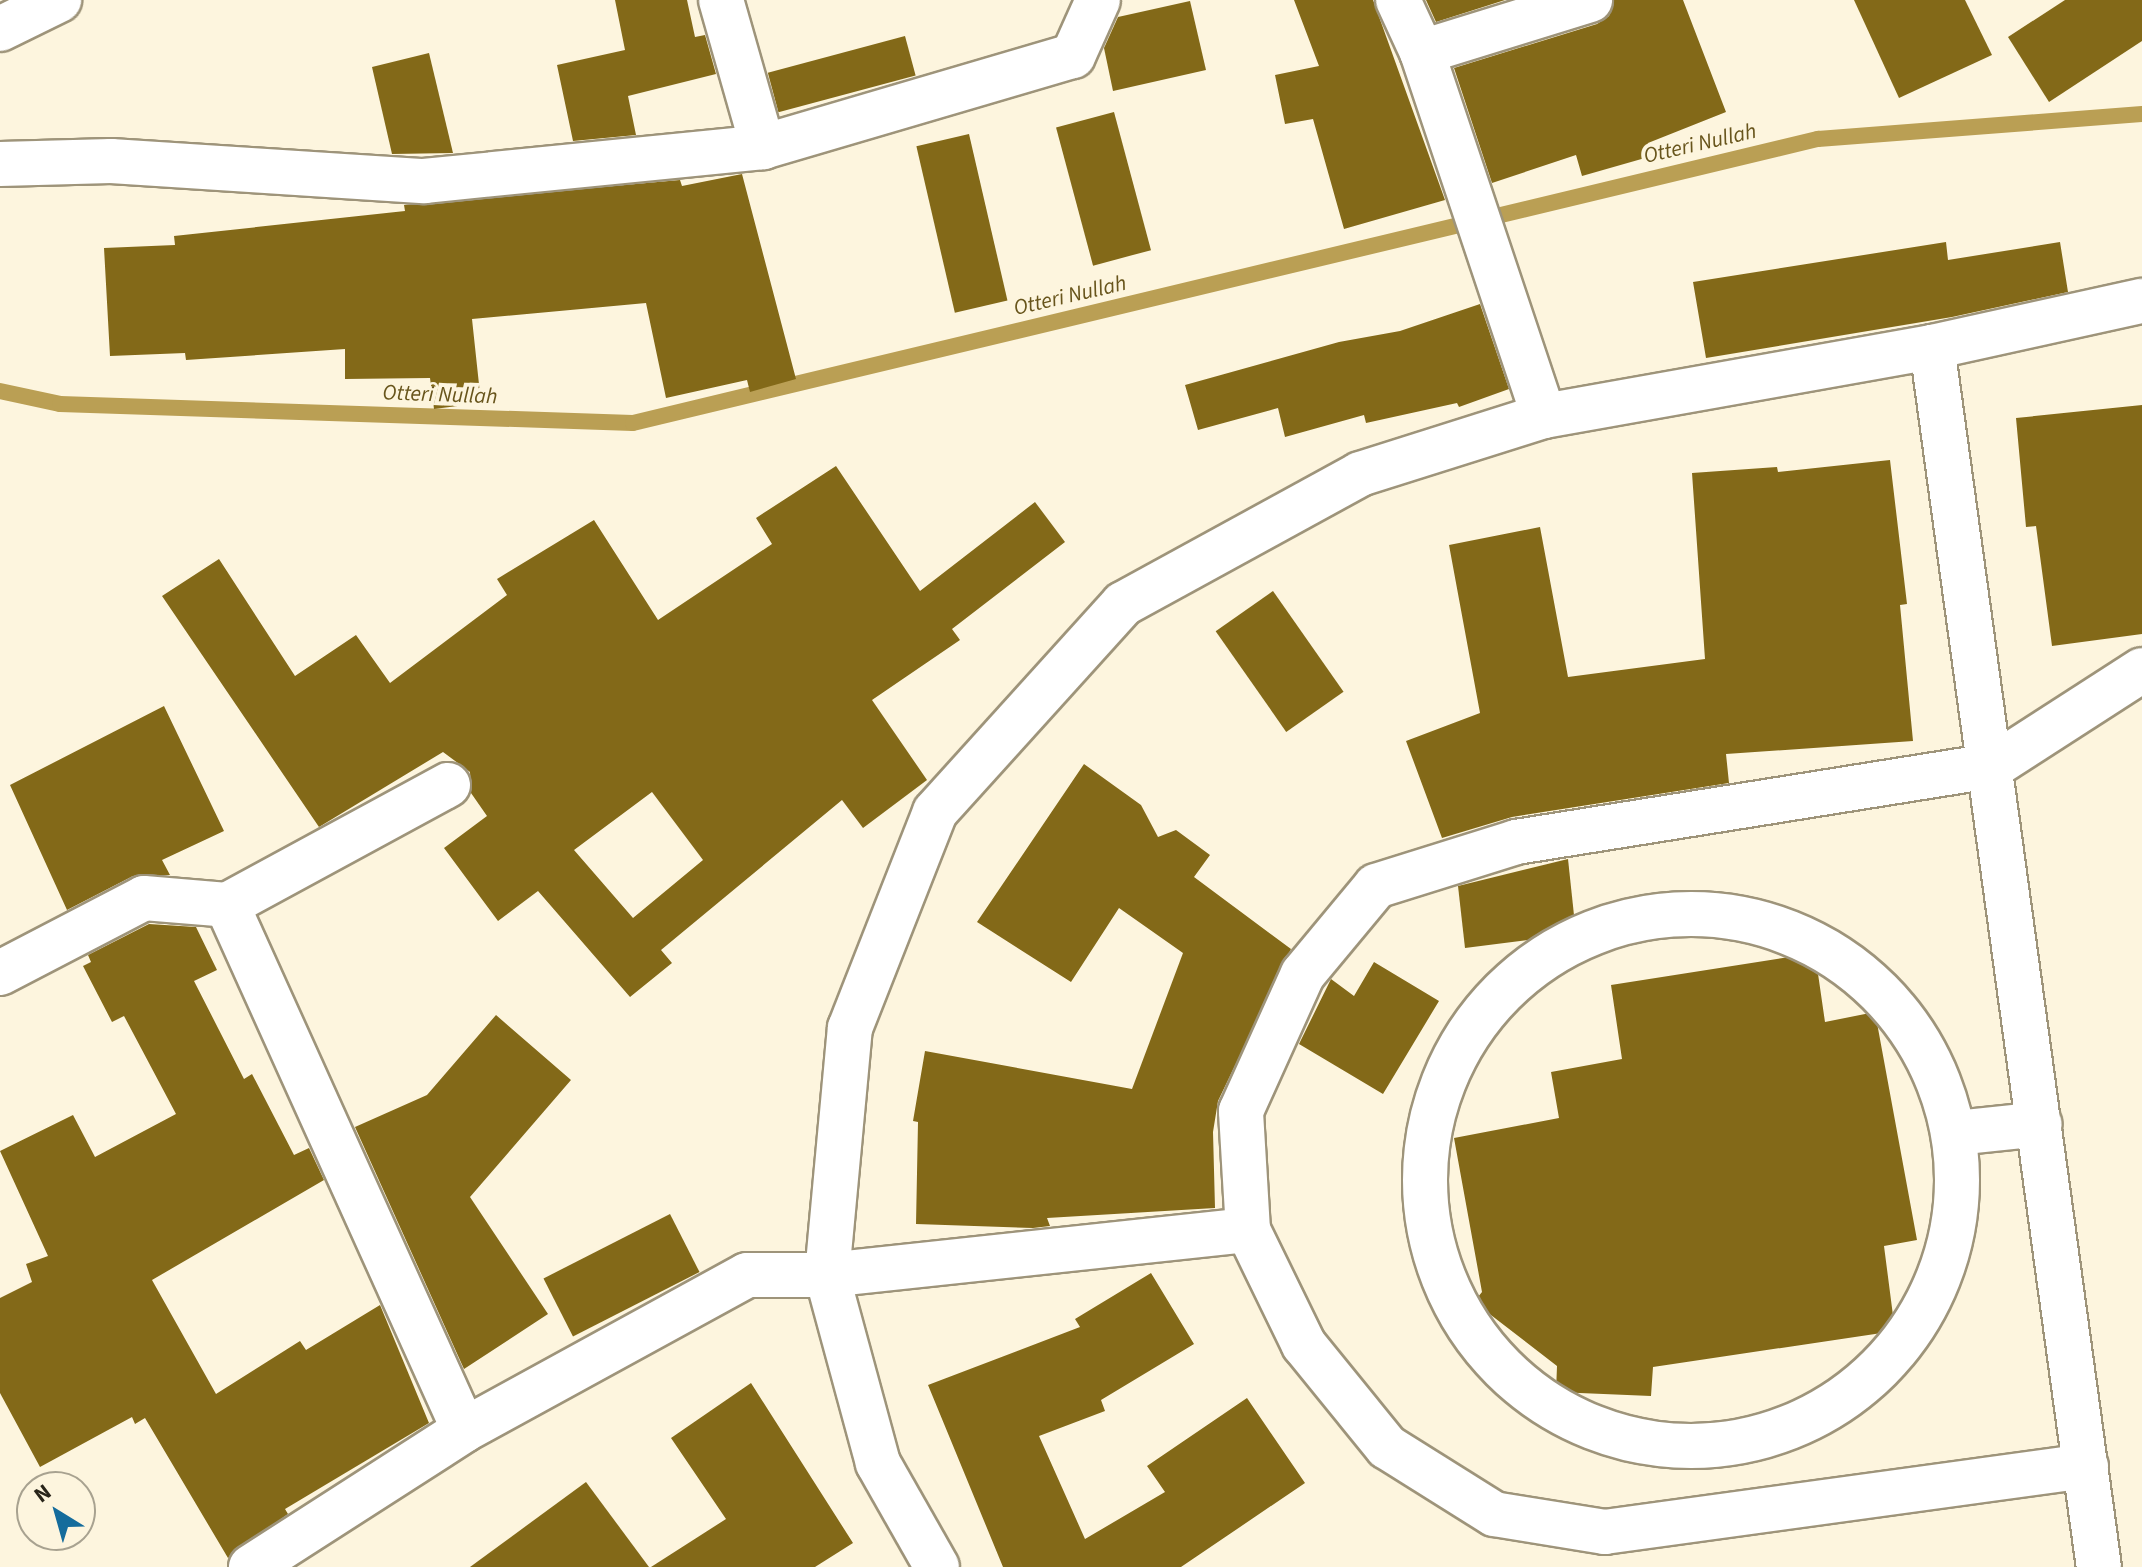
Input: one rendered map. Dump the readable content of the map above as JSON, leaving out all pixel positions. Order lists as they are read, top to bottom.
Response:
{
  "water": ["Otteri Nullah"],
  "north": "top left"
}
